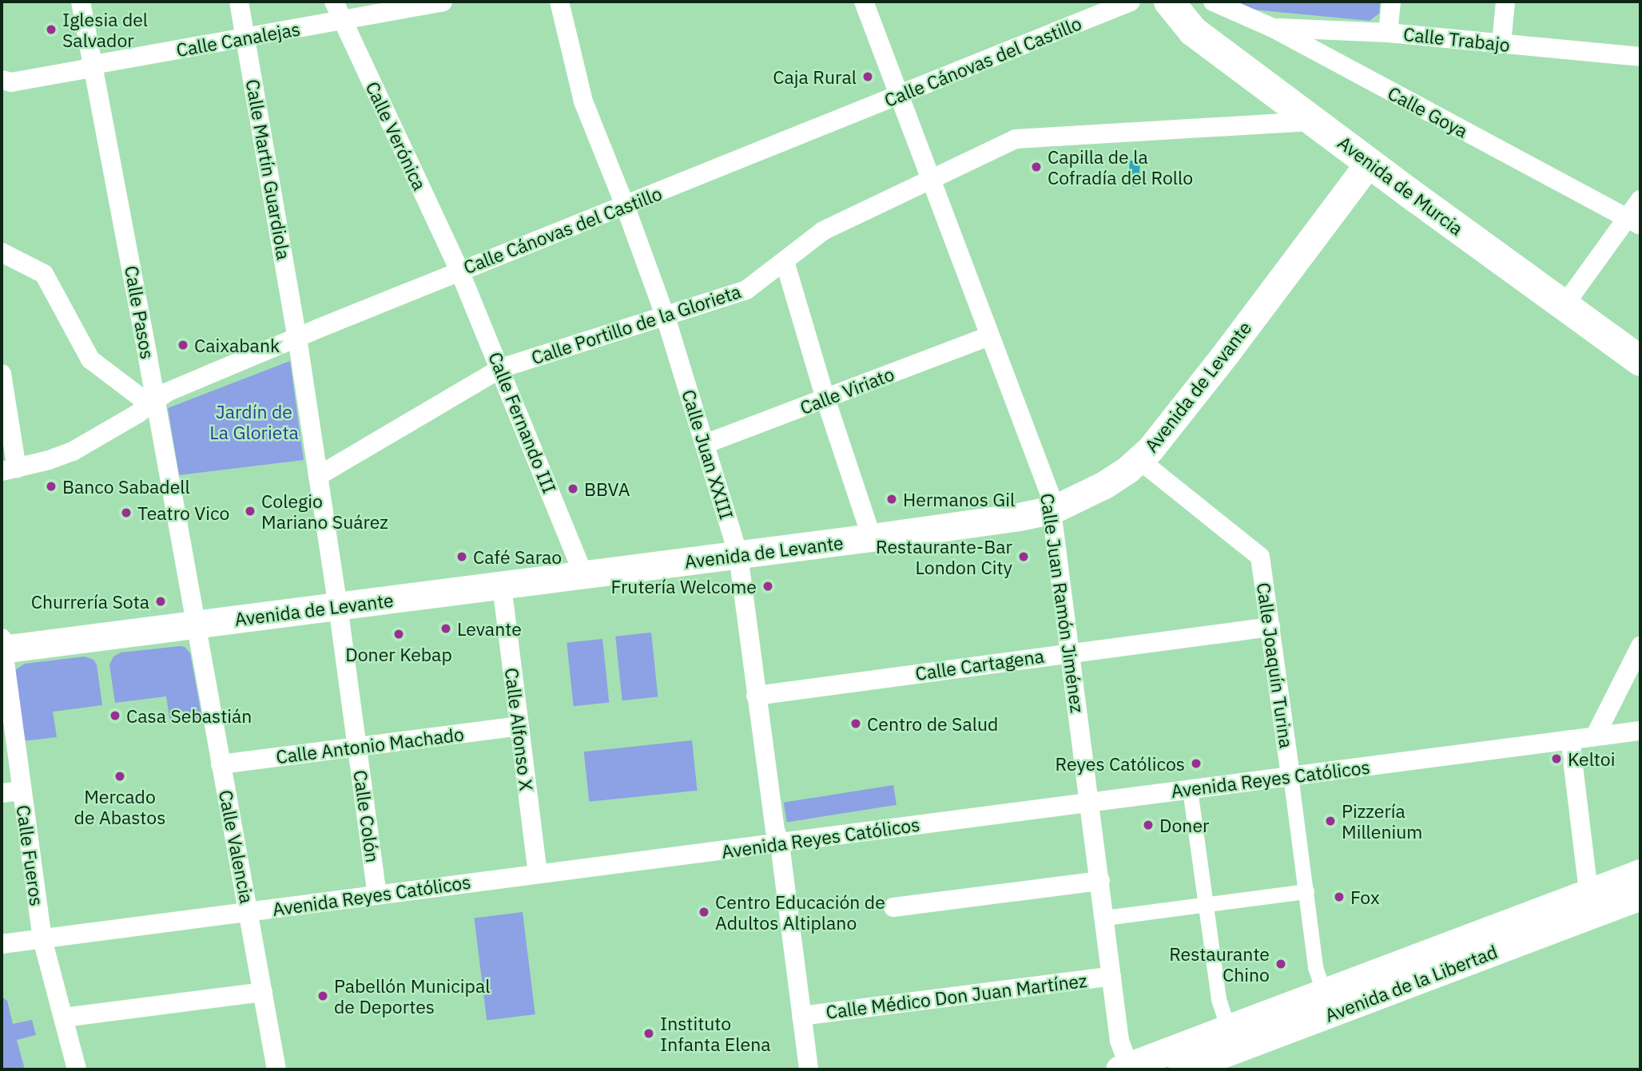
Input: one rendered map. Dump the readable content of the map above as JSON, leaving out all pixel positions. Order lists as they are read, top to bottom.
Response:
{
  "streets": {
    "main road": ["Avenida de Murcia", "Avenida de Levante", "Avenida de la Libertad"],
    "street": [
      "Calle Canalejas",
      "Calle Trabajo",
      "Calle Cánovas del Castillo",
      "Calle Goya",
      "Calle Verónica",
      "Calle Martín Guardiola",
      "Calle Pasos",
      "Calle Portillo de la Glorieta",
      "Calle Viriato",
      "Calle Fernando III",
      "Calle Juan XXIII",
      "Calle Juan Ramón Jiménez",
      "Calle Cartagena",
      "Calle Joaquín Turina",
      "Calle Alfonso X",
      "Calle Antonio Machado",
      "Avenida Reyes Católicos",
      "Calle Colón",
      "Calle Valencia",
      "Calle Fueros",
      "Calle Médico Don Juan Martínez"
    ]
  },
  "crossings": [
    ["Calle Canalejas", "Calle Verónica"],
    ["Calle Canalejas", "Calle Martín Guardiola"],
    ["Calle Canalejas", "Calle Pasos"],
    ["Calle Trabajo", "Calle Goya"],
    ["Calle Cánovas del Castillo", "Calle Verónica"],
    ["Calle Cánovas del Castillo", "Calle Martín Guardiola"],
    ["Calle Cánovas del Castillo", "Calle Pasos"],
    ["Calle Cánovas del Castillo", "Calle Fernando III"],
    ["Calle Cánovas del Castillo", "Calle Juan XXIII"],
    ["Calle Cánovas del Castillo", "Calle Juan Ramón Jiménez"],
    ["Calle Verónica", "Calle Fernando III"],
    ["Calle Martín Guardiola", "Calle Portillo de la Glorieta"],
    ["Calle Martín Guardiola", "Calle Colón"],
    ["Avenida de Murcia", "Calle Portillo de la Glorieta"],
    ["Avenida de Murcia", "Avenida de Levante"],
    ["Calle Pasos", "Avenida de Levante"],
    ["Calle Pasos", "Calle Valencia"],
    ["Calle Portillo de la Glorieta", "Calle Fernando III"],
    ["Calle Portillo de la Glorieta", "Calle Juan XXIII"],
    ["Calle Portillo de la Glorieta", "Calle Juan Ramón Jiménez"],
    ["Calle Portillo de la Glorieta", "Calle Colón"],
    ["Avenida de Levante", "Calle Fernando III"],
    ["Avenida de Levante", "Calle Juan XXIII"],
    ["Avenida de Levante", "Calle Juan Ramón Jiménez"],
    ["Avenida de Levante", "Calle Joaquín Turina"],
    ["Avenida de Levante", "Calle Alfonso X"],
    ["Avenida de Levante", "Calle Colón"],
    ["Avenida de Levante", "Calle Valencia"],
    ["Avenida de Levante", "Calle Fueros"],
    ["Calle Viriato", "Calle Juan XXIII"],
    ["Calle Viriato", "Calle Juan Ramón Jiménez"],
    ["Calle Juan XXIII", "Calle Cartagena"],
    ["Calle Juan XXIII", "Avenida Reyes Católicos"],
    ["Calle Juan XXIII", "Calle Médico Don Juan Martínez"],
    ["Calle Juan Ramón Jiménez", "Calle Cartagena"],
    ["Calle Juan Ramón Jiménez", "Avenida Reyes Católicos"],
    ["Calle Juan Ramón Jiménez", "Calle Médico Don Juan Martínez"],
    ["Calle Cartagena", "Calle Joaquín Turina"],
    ["Calle Joaquín Turina", "Avenida Reyes Católicos"],
    ["Calle Alfonso X", "Calle Antonio Machado"],
    ["Calle Alfonso X", "Avenida Reyes Católicos"],
    ["Calle Antonio Machado", "Calle Colón"],
    ["Calle Antonio Machado", "Calle Valencia"],
    ["Avenida Reyes Católicos", "Calle Colón"],
    ["Avenida Reyes Católicos", "Calle Valencia"],
    ["Avenida Reyes Católicos", "Calle Fueros"]
  ],
  "parks": ["Jardín de La Glorieta"],
  "places": [
    "Iglesia del Salvador",
    "Caja Rural",
    "Capilla de la Cofradía del Rollo",
    "Caixabank",
    "Banco Sabadell",
    "BBVA",
    "Hermanos Gil",
    "Colegio Mariano Suárez",
    "Teatro Vico",
    "Café Sarao",
    "Restaurante-Bar London City",
    "Frutería Welcome",
    "Churrería Sota",
    "Levante",
    "Doner Kebap",
    "Casa Sebastián",
    "Centro de Salud",
    "Keltoi",
    "Reyes Católicos",
    "Mercado de Abastos",
    "Pizzería Millenium",
    "Doner",
    "Fox",
    "Centro Educación de Adultos Altiplano",
    "Restaurante Chino",
    "Pabellón Municipal de Deportes",
    "Instituto Infanta Elena"
  ]
}
